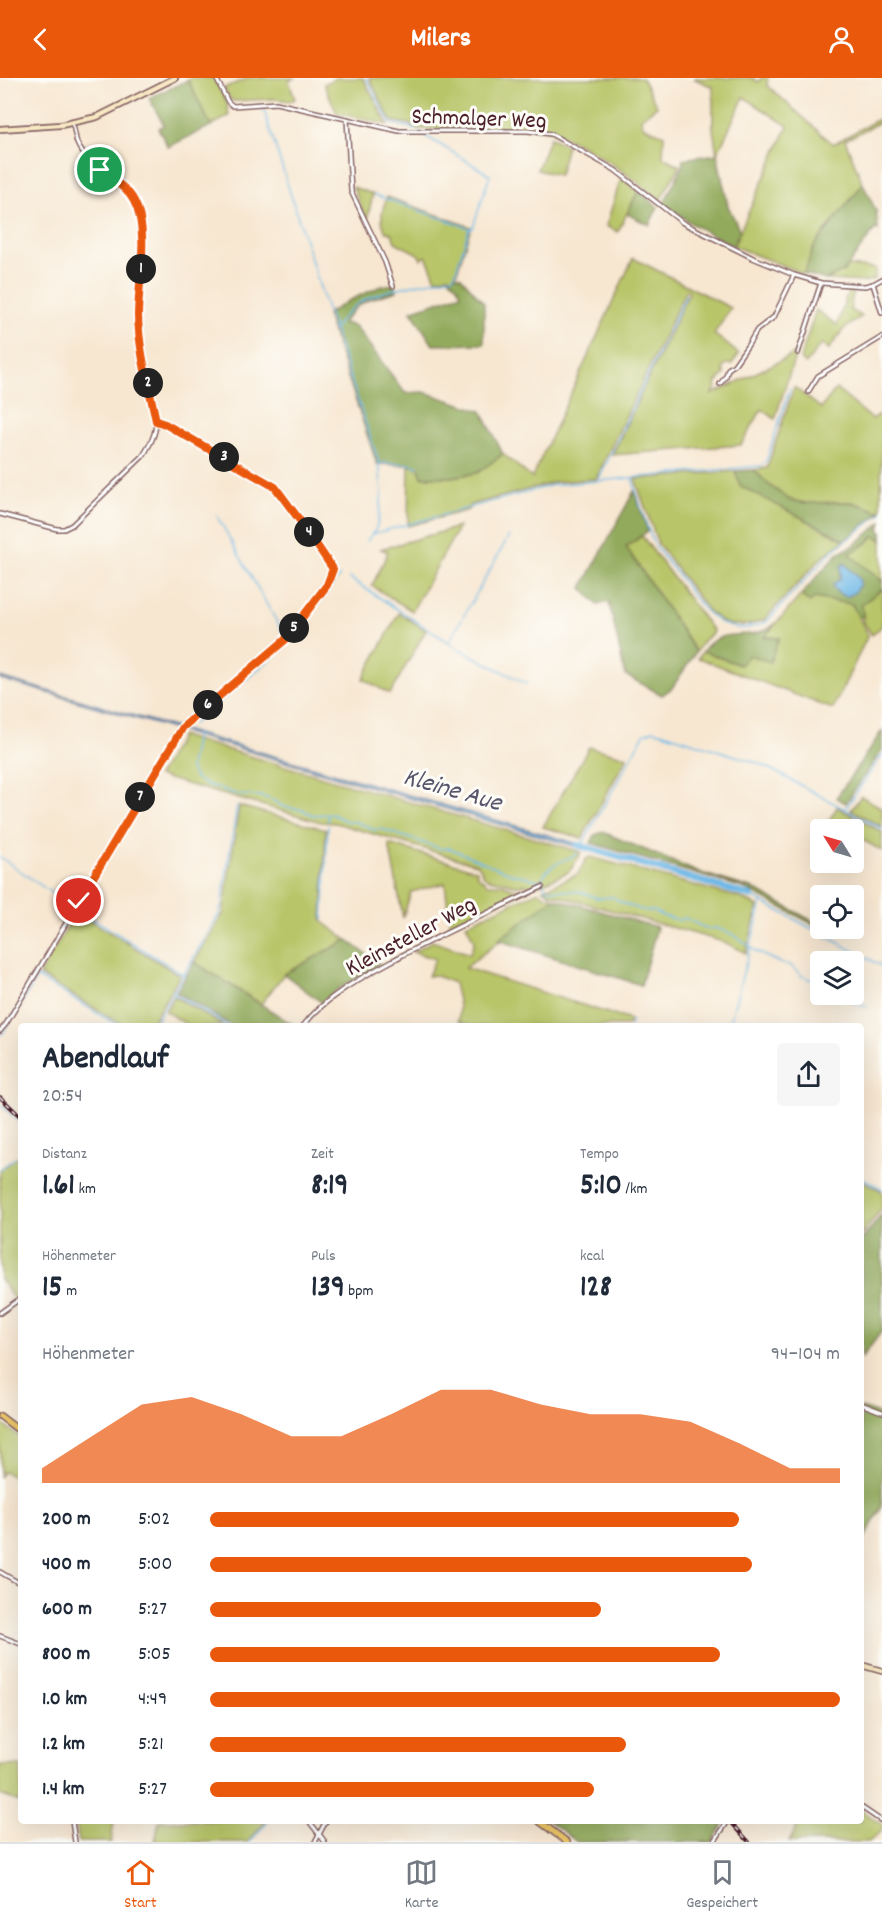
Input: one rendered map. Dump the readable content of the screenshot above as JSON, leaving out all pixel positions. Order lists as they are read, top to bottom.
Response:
{
  "streets": {
    "street": ["Schmalger Weg", "Kleinsteller Weg"]
  },
  "water": ["Kleine Aue"],
  "north": "top left",
  "page": {
    "header": "Milers",
    "pins": [
      "1",
      "2",
      "3",
      "4",
      "5",
      "6",
      "7"
    ],
    "heading": ["Abendlauf", "20:54"],
    "stats": [
      ["Distanz", "1.61 km"],
      ["Zeit", "8:19"],
      ["Tempo", "5:10 /km"],
      ["Höhenmeter", "15 m"],
      ["Puls", "139 bpm"],
      ["kcal", "128"]
    ],
    "chart": ["Höhenmeter", "94–104 m"],
    "list": [
      {
        "name": "200 m",
        "note": "5:02"
      },
      {
        "name": "400 m",
        "note": "5:00"
      },
      {
        "name": "600 m",
        "note": "5:27"
      },
      {
        "name": "800 m",
        "note": "5:05"
      },
      {
        "name": "1.0 km",
        "note": "4:49"
      },
      {
        "name": "1.2 km",
        "note": "5:21"
      },
      {
        "name": "1.4 km",
        "note": "5:27"
      }
    ],
    "tabs": ["Start", "Karte", "Gespeichert"]
  }
}
